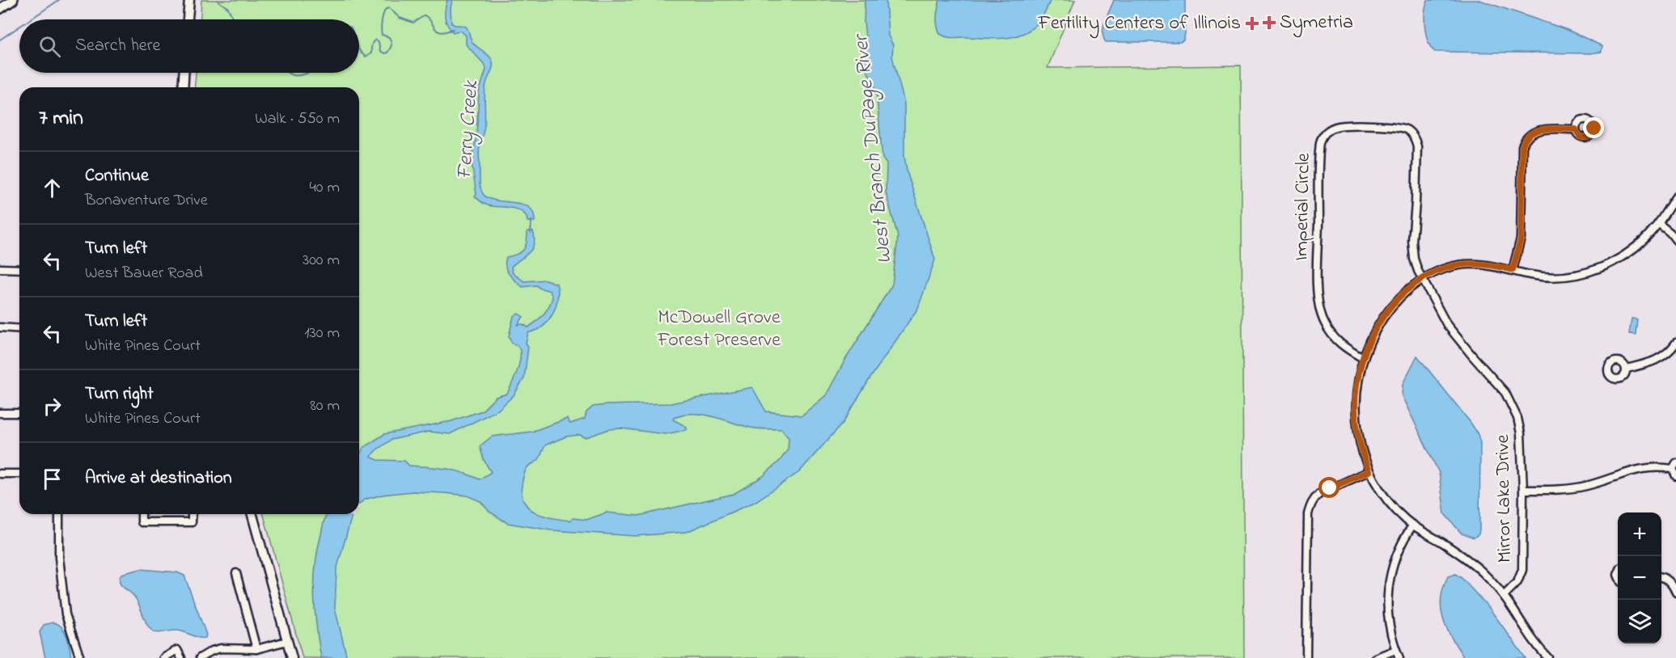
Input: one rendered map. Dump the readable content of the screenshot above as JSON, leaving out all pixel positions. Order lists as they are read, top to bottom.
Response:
{
  "streets": {
    "street": ["Imperial Circle", "Mirror Lake Drive"]
  },
  "crossings": [
    ["Imperial Circle", "Mirror Lake Drive"]
  ],
  "water": ["Ferry Creek", "West Branch DuPage River"],
  "parks": ["McDowell Grove Forest Preserve"],
  "places": {
    "health": ["Symetria", "Fertility Centers of Illinois"]
  },
  "page": {
    "search": "Search here",
    "heading": ["7 min", "Walk · 550 m"],
    "list": [
      ["Continue", "Bonaventure Drive", "40 m"],
      ["Turn left", "West Bauer Road", "300 m"],
      ["Turn left", "White Pines Court", "130 m"],
      ["Turn right", "White Pines Court", "80 m"],
      "Arrive at destination"
    ],
    "map_buttons": ["+", "−"]
  }
}
